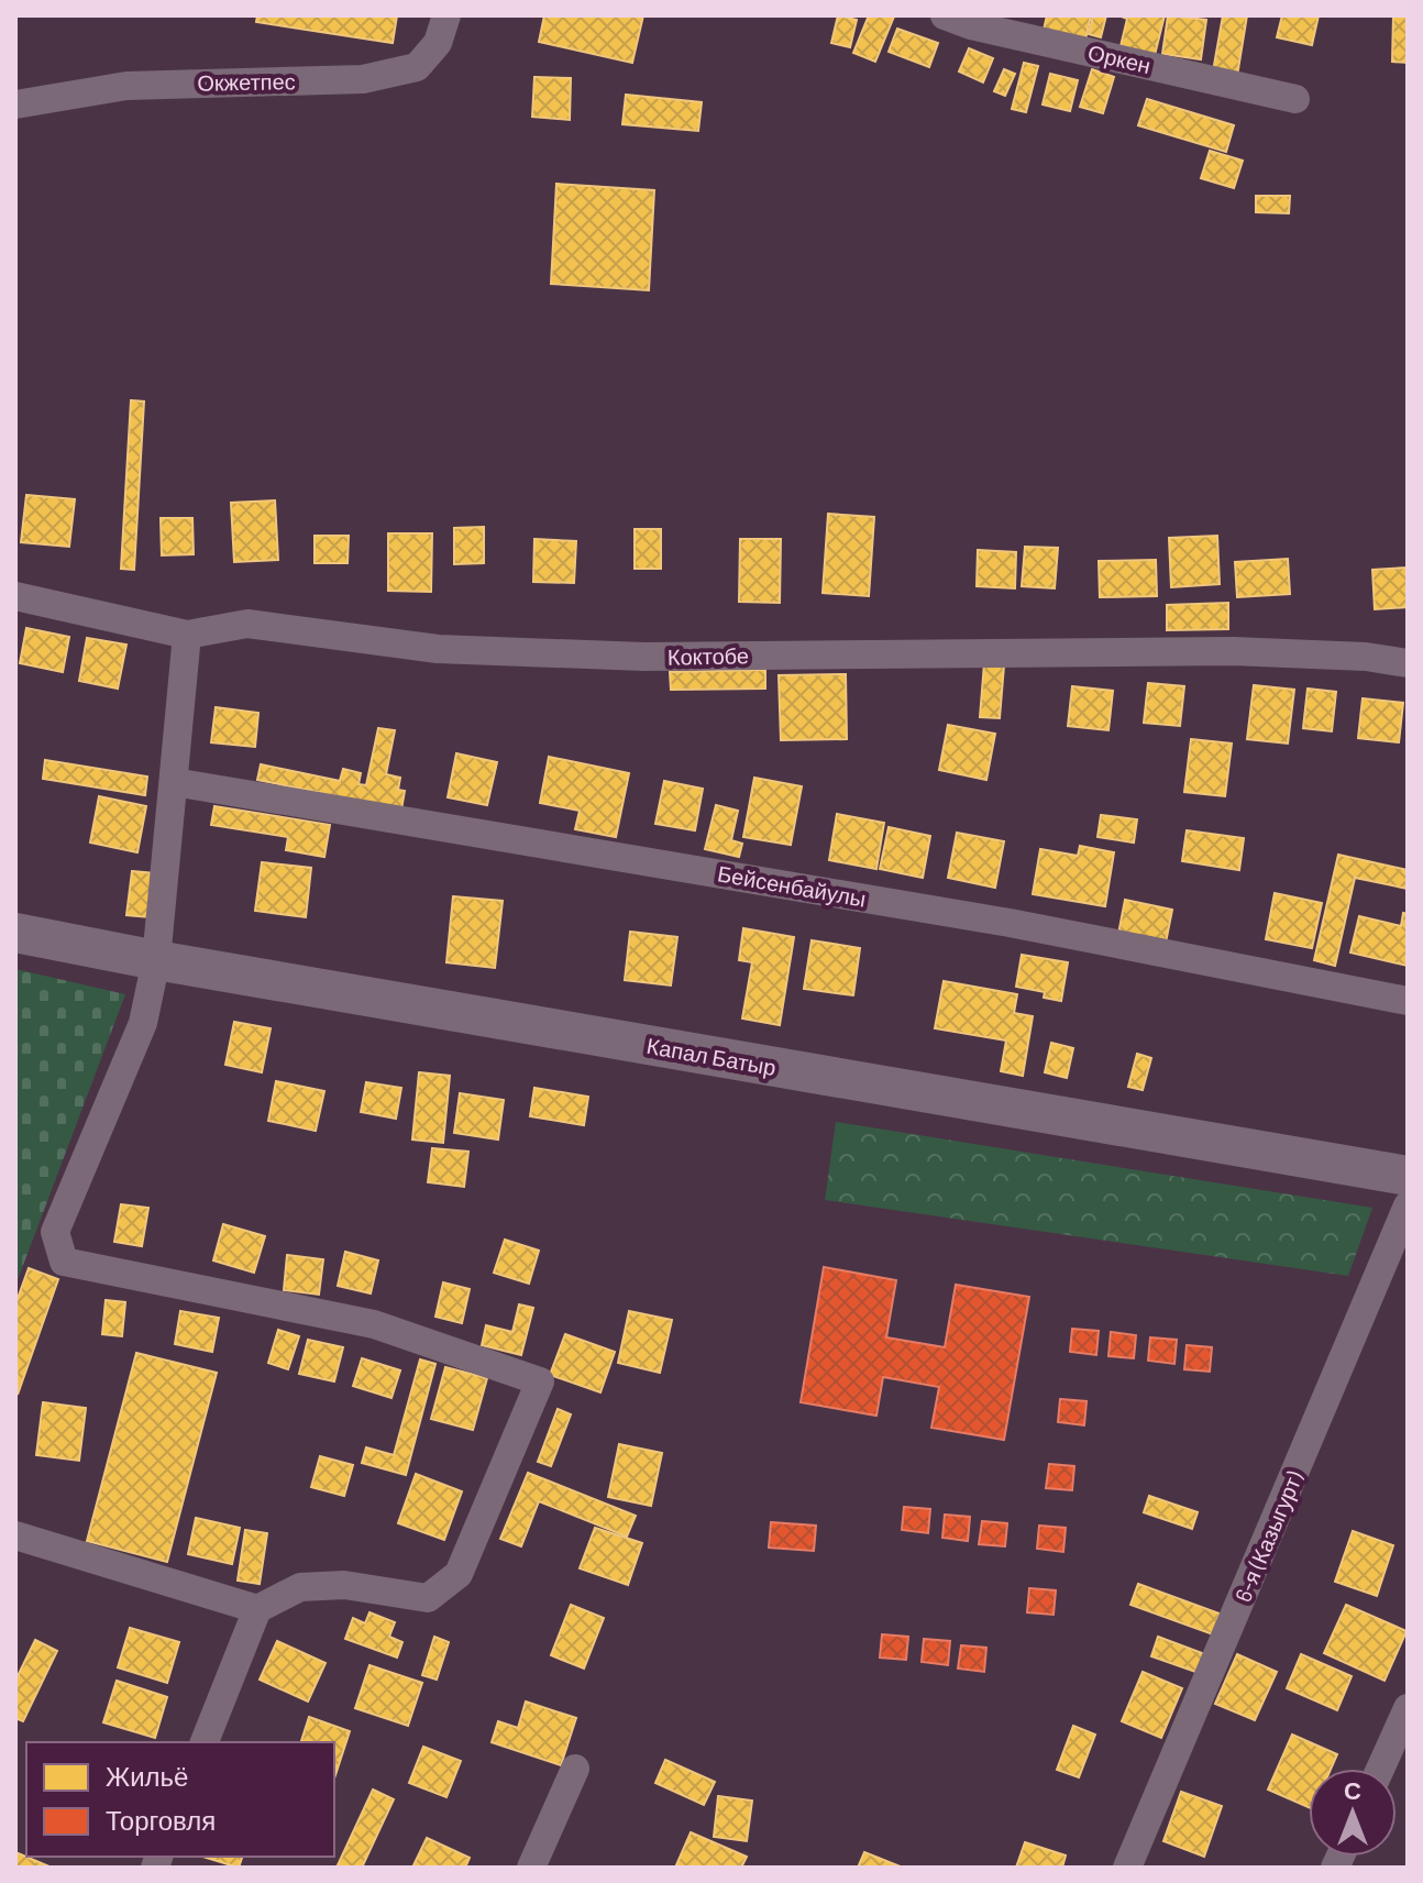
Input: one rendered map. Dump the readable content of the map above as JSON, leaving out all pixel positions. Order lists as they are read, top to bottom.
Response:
{
  "streets": {
    "main road": ["Капал Батыр"],
    "street": [
      "Оркен",
      "Окжетпес",
      "Коктобе",
      "Бейсенбайулы",
      "6-я (Казыгурт)"
    ]
  },
  "legend": ["Жильё", "Торговля"],
  "north": "top"
}
